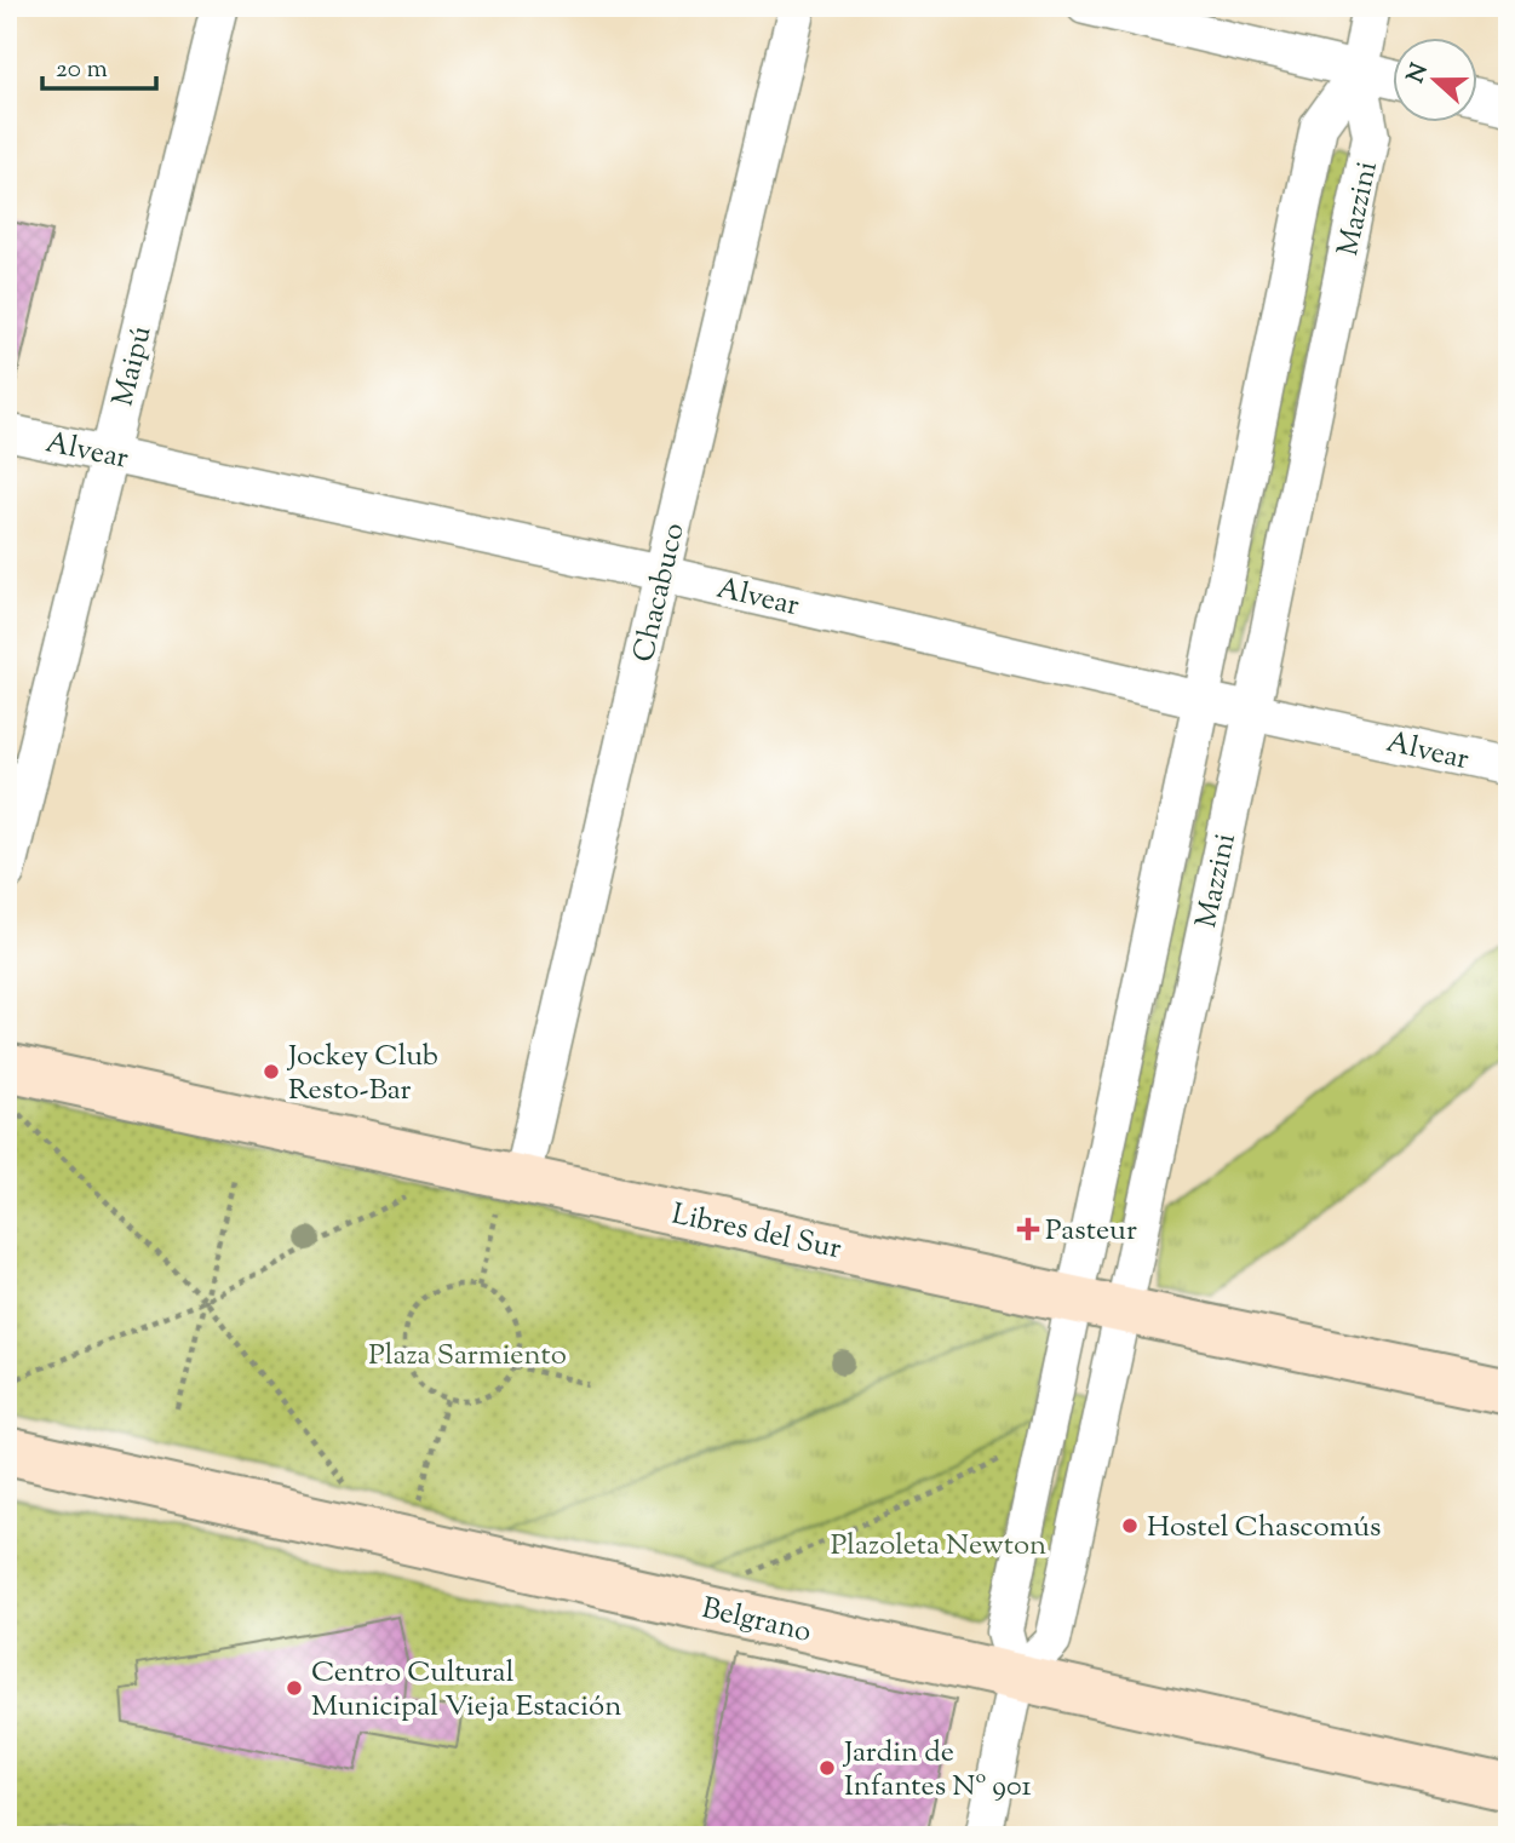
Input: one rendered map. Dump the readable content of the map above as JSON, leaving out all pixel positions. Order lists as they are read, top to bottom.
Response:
{
  "streets": {
    "main road": ["Libres del Sur", "Belgrano"],
    "street": [
      "Mazzini",
      "Maipú",
      "Alvear",
      "Chacabuco"
    ]
  },
  "crossings": [
    ["Mazzini", "Alvear"],
    ["Mazzini", "Libres del Sur"],
    ["Mazzini", "Belgrano"],
    ["Maipú", "Alvear"],
    ["Alvear", "Chacabuco"],
    ["Chacabuco", "Libres del Sur"]
  ],
  "parks": ["Plaza Sarmiento", "Plazoleta Newton"],
  "places": {
    "other": [
      "Jockey Club Resto-Bar",
      "Hostel Chascomús",
      "Centro Cultural Municipal Vieja Estación",
      "Jardin de Infantes Nº 901"
    ],
    "health": ["Pasteur"]
  },
  "scale_bar": "20 m",
  "north": "left"
}
